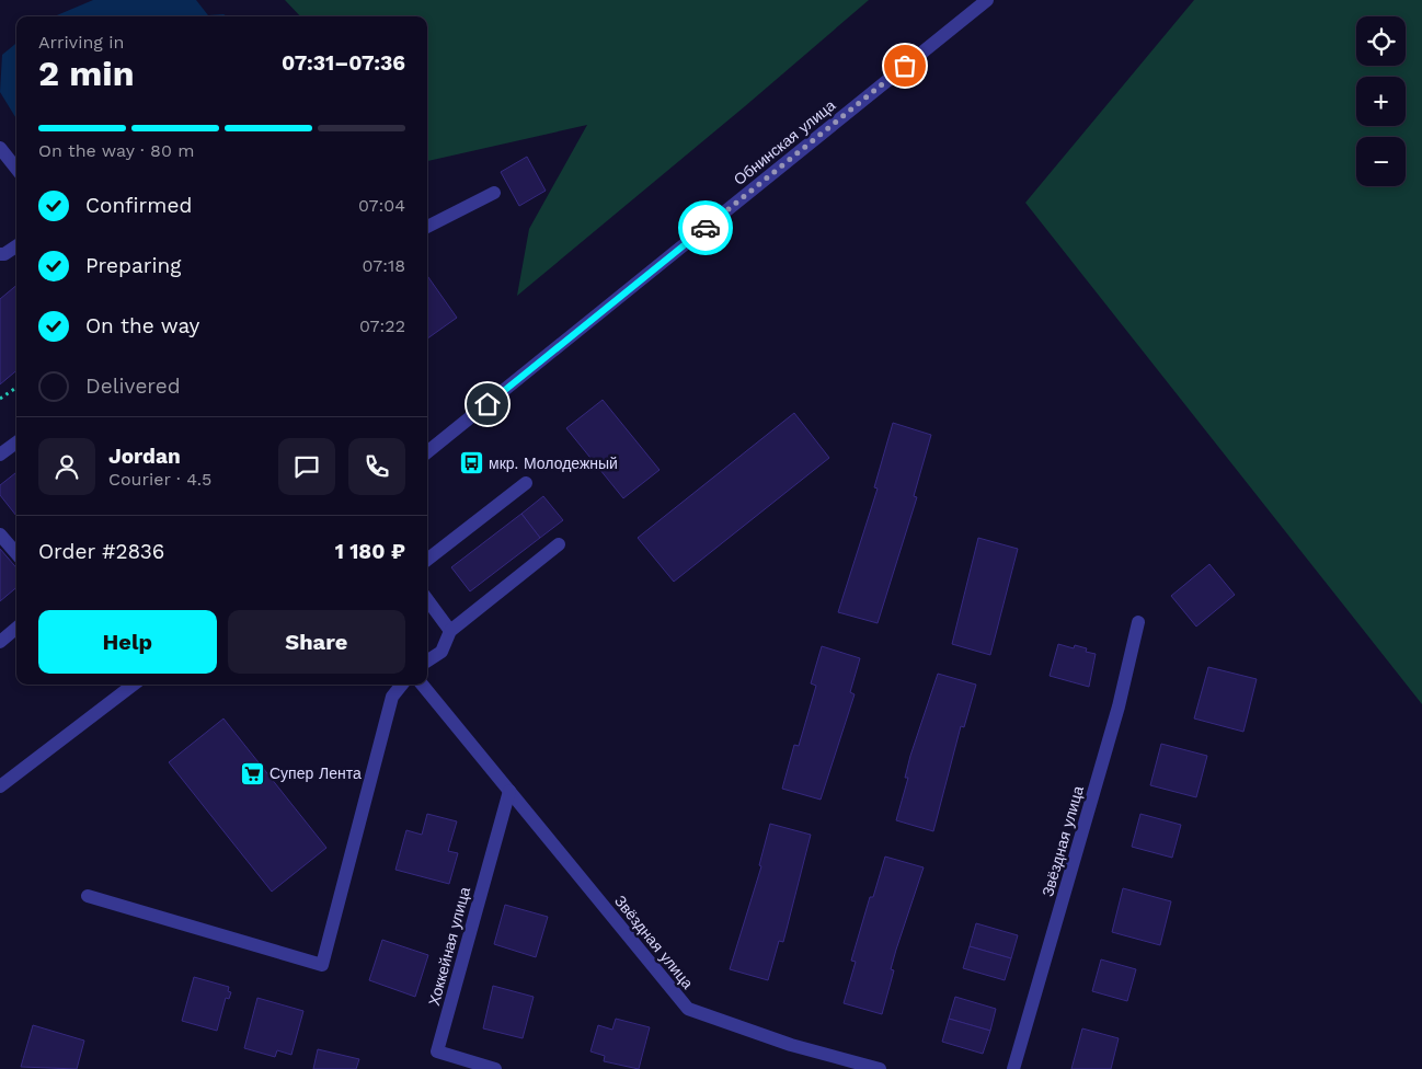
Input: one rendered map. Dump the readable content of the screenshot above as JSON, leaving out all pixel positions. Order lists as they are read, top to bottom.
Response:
{
  "streets": {
    "street": ["Обнинская улица", "Звёздная улица", "Хоккейная улица"]
  },
  "crossings": [
    ["Звёздная улица", "Хоккейная улица"]
  ],
  "places": {
    "bus stop": ["мкр. Молодежный"],
    "supermarket": ["Супер Лента"]
  },
  "page": {
    "map_buttons": ["+", "−"],
    "heading": ["2 min", "Arriving in", "07:31–07:36"],
    "panel": [
      "Jordan",
      "Courier · 4.5",
      "Order #2836",
      "1 180 ₽"
    ],
    "bar": "On the way · 80 m",
    "list": [
      ["Confirmed", "07:04"],
      ["Preparing", "07:18"],
      ["On the way", "07:22"],
      "Delivered"
    ],
    "buttons": ["Help", "Share"]
  }
}
